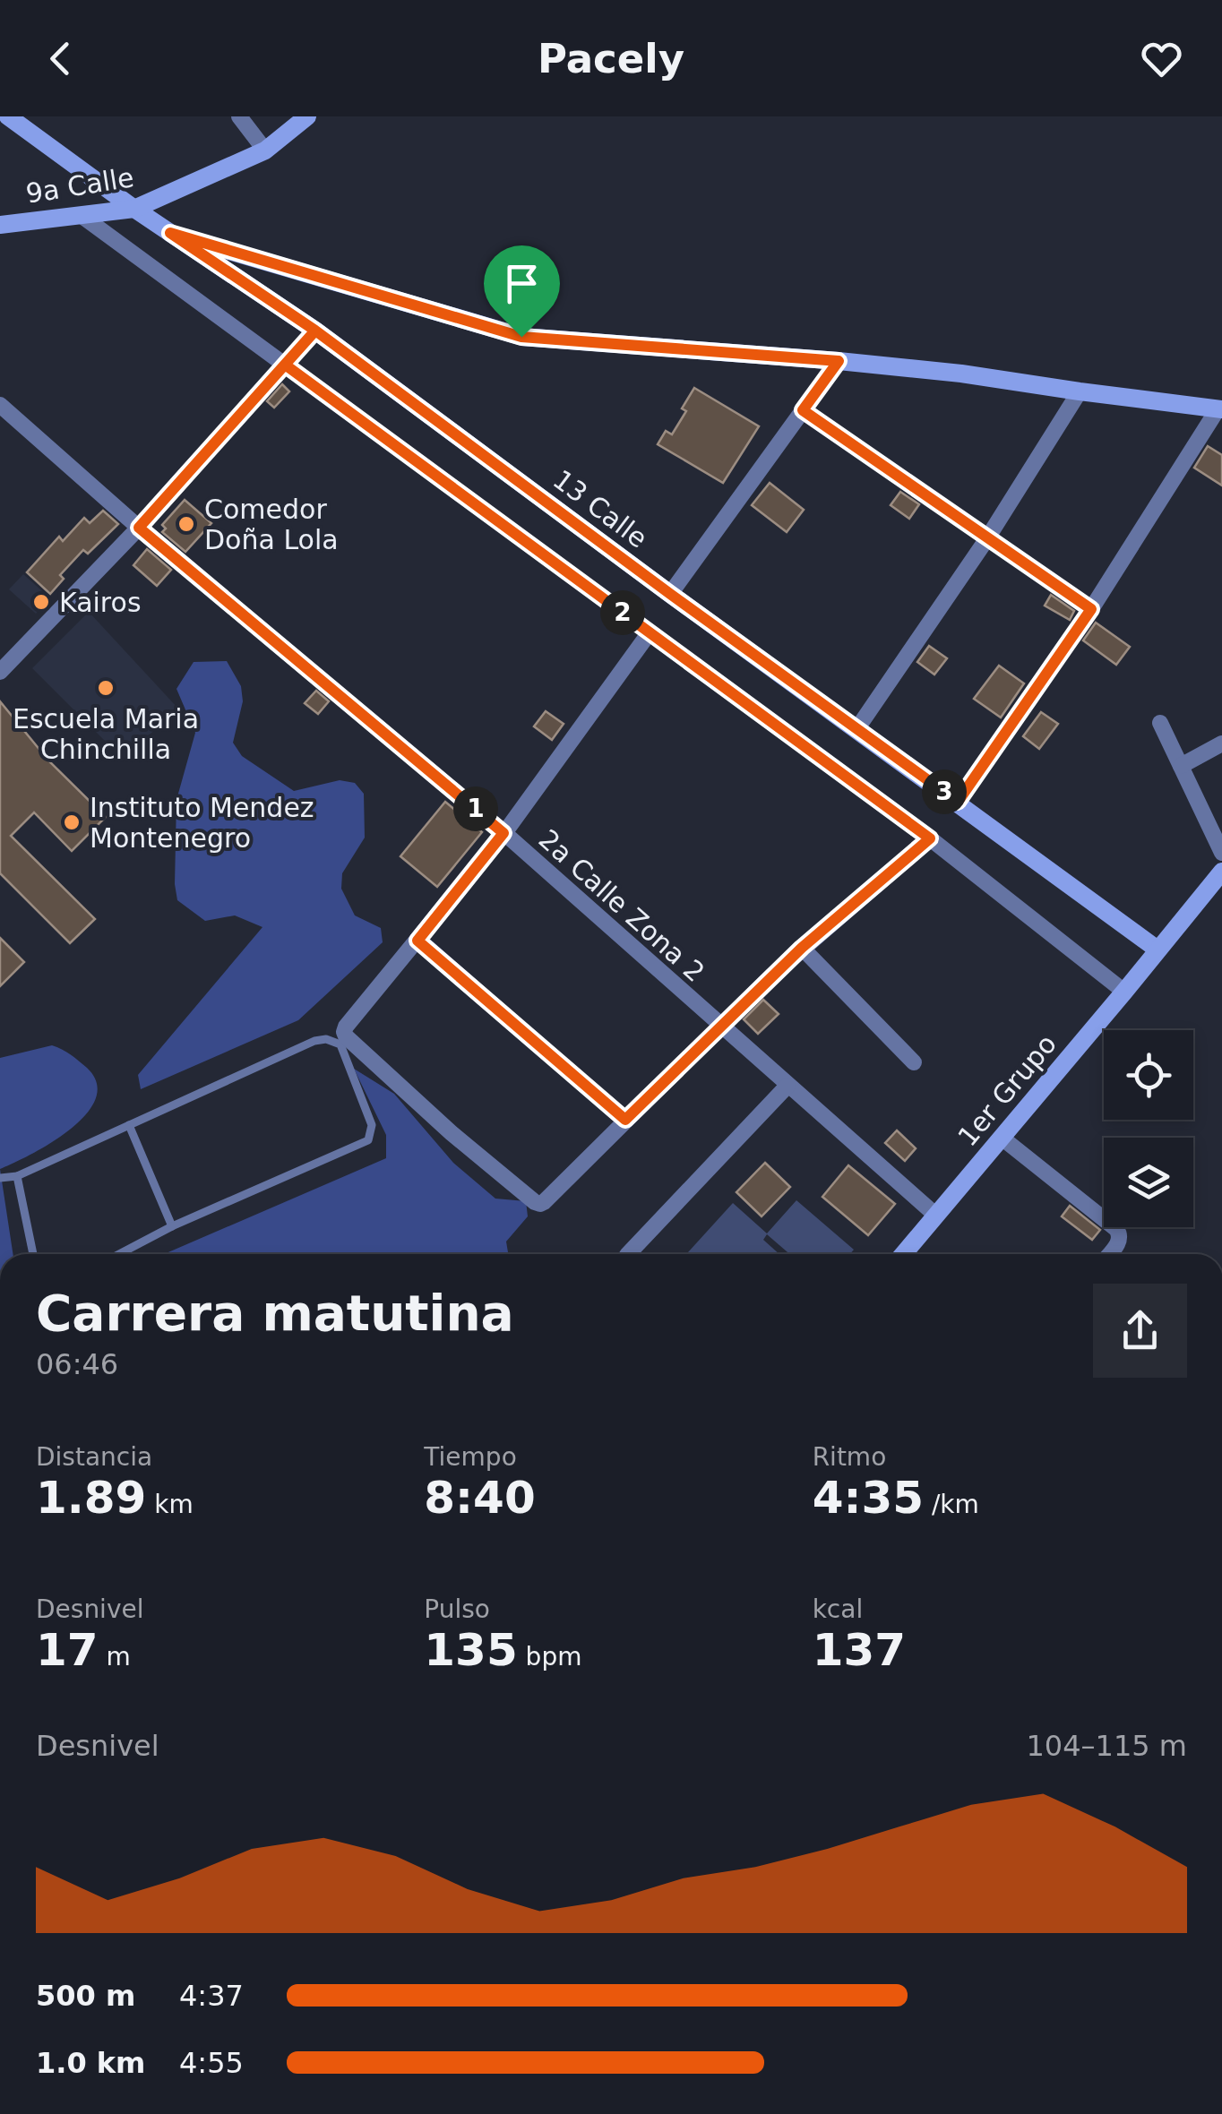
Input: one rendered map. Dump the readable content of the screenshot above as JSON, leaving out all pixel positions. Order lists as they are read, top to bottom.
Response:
{
  "streets": {
    "street": [
      "9a Calle",
      "13 Calle",
      "2a Calle Zona 2",
      "1er Grupo"
    ]
  },
  "crossings": [
    ["9a Calle", "13 Calle"],
    ["13 Calle", "1er Grupo"],
    ["2a Calle Zona 2", "1er Grupo"]
  ],
  "places": [
    "Comedor Doña Lola",
    "Kairos",
    "Escuela Maria Chinchilla",
    "Instituto Mendez Montenegro"
  ],
  "page": {
    "header": "Pacely",
    "pins": ["2", "3", "1"],
    "heading": ["Carrera matutina", "06:46"],
    "stats": [
      ["Distancia", "1.89 km"],
      ["Tiempo", "8:40"],
      ["Ritmo", "4:35 /km"],
      ["Desnivel", "17 m"],
      ["Pulso", "135 bpm"],
      ["kcal", "137"]
    ],
    "chart": ["Desnivel", "104–115 m"],
    "list": [
      {
        "name": "500 m",
        "note": "4:37"
      },
      {
        "name": "1.0 km",
        "note": "4:55"
      }
    ]
  }
}
